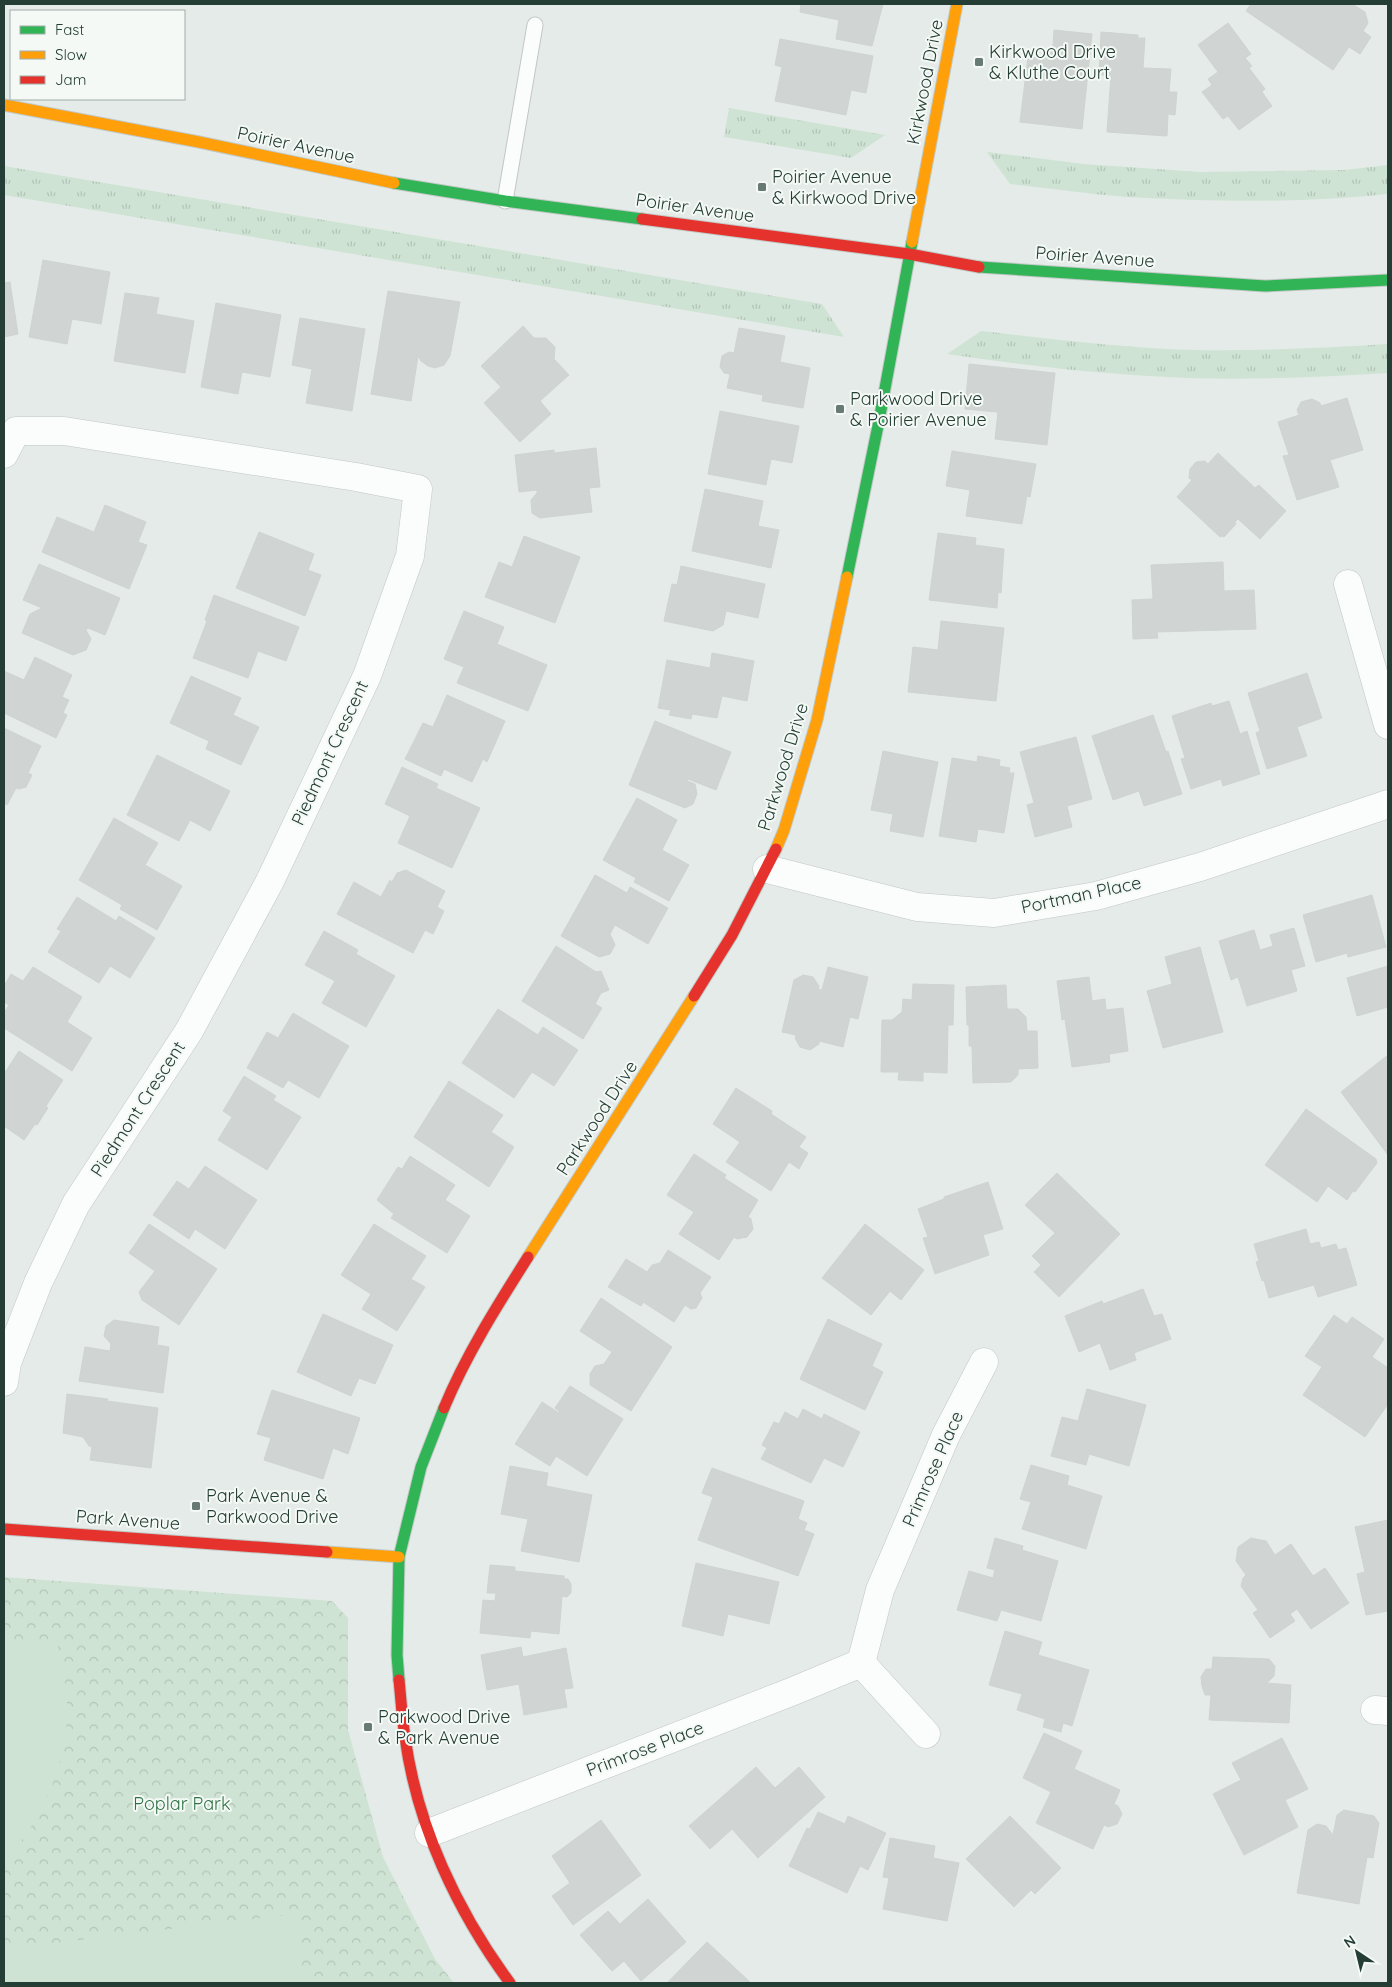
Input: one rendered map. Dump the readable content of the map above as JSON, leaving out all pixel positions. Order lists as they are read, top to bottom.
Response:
{
  "streets": {
    "street": [
      "Kirkwood Drive",
      "Poirier Avenue",
      "Piedmont Crescent",
      "Parkwood Drive",
      "Portman Place",
      "Primrose Place",
      "Park Avenue"
    ]
  },
  "crossings": [
    ["Kirkwood Drive", "Poirier Avenue"],
    ["Kirkwood Drive", "Parkwood Drive"],
    ["Poirier Avenue", "Parkwood Drive"],
    ["Parkwood Drive", "Portman Place"],
    ["Parkwood Drive", "Primrose Place"],
    ["Parkwood Drive", "Park Avenue"]
  ],
  "parks": ["Poplar Park"],
  "places": {
    "transit": [
      "Kirkwood Drive & Kluthe Court",
      "Poirier Avenue & Kirkwood Drive",
      "Parkwood Drive & Poirier Avenue",
      "Park Avenue & Parkwood Drive",
      "Parkwood Drive & Park Avenue"
    ]
  },
  "legend": ["Fast", "Slow", "Jam"],
  "north": "top left"
}
